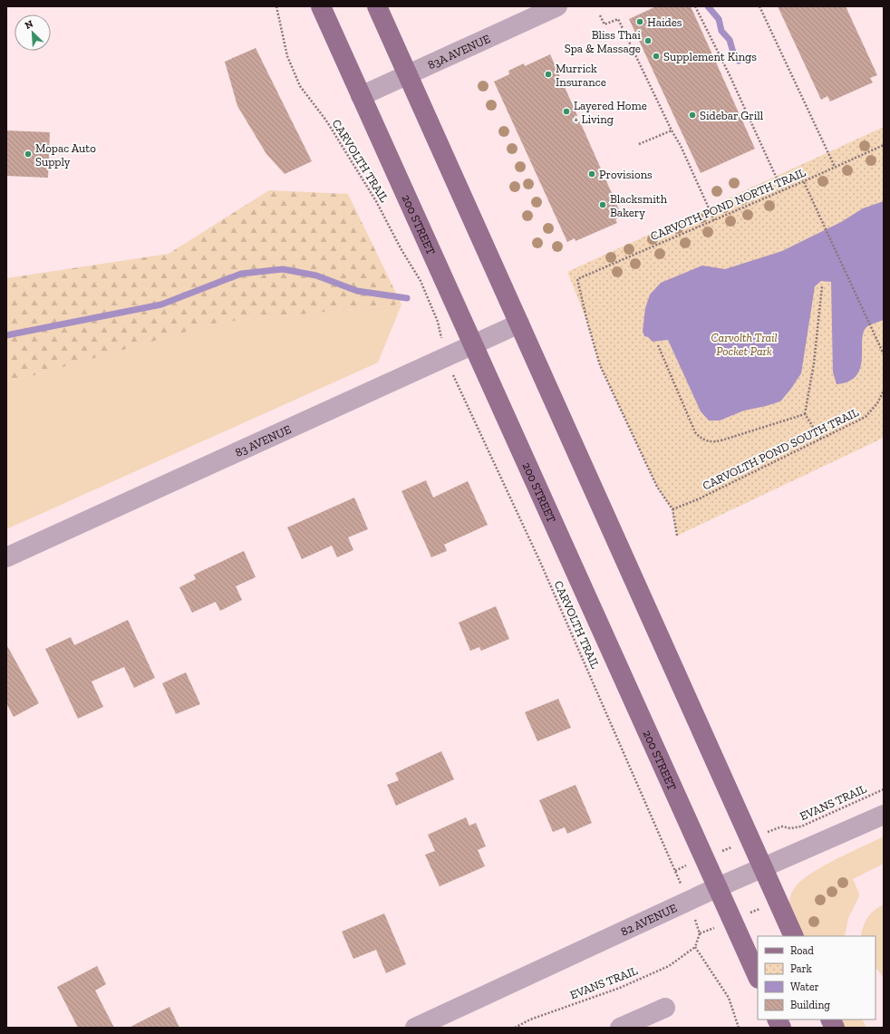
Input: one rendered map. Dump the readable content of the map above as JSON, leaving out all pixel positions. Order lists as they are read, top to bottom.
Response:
{
  "streets": {
    "main road": ["200 STREET"],
    "street": ["83A AVENUE", "83 AVENUE", "82 AVENUE"],
    "path": [
      "CARVOLTH TRAIL",
      "CARVOTH POND NORTH TRAIL",
      "CARVOLTH POND SOUTH TRAIL",
      "EVANS TRAIL"
    ]
  },
  "crossings": [
    ["83A AVENUE", "200 STREET"],
    ["CARVOTH POND NORTH TRAIL", "CARVOLTH POND SOUTH TRAIL"],
    ["200 STREET", "83 AVENUE"],
    ["200 STREET", "82 AVENUE"]
  ],
  "parks": ["Carvolth Trail Pocket Park"],
  "places": [
    "Haides",
    "Bliss Thai Spa & Massage",
    "Supplement Kings",
    "Murrick Insurance",
    "Layered Home + Living",
    "Sidebar Grill",
    "Mopac Auto Supply",
    "Provisions",
    "Blacksmith Bakery"
  ],
  "legend": [
    "Road",
    "Park",
    "Water",
    "Building"
  ],
  "north": "top left"
}
